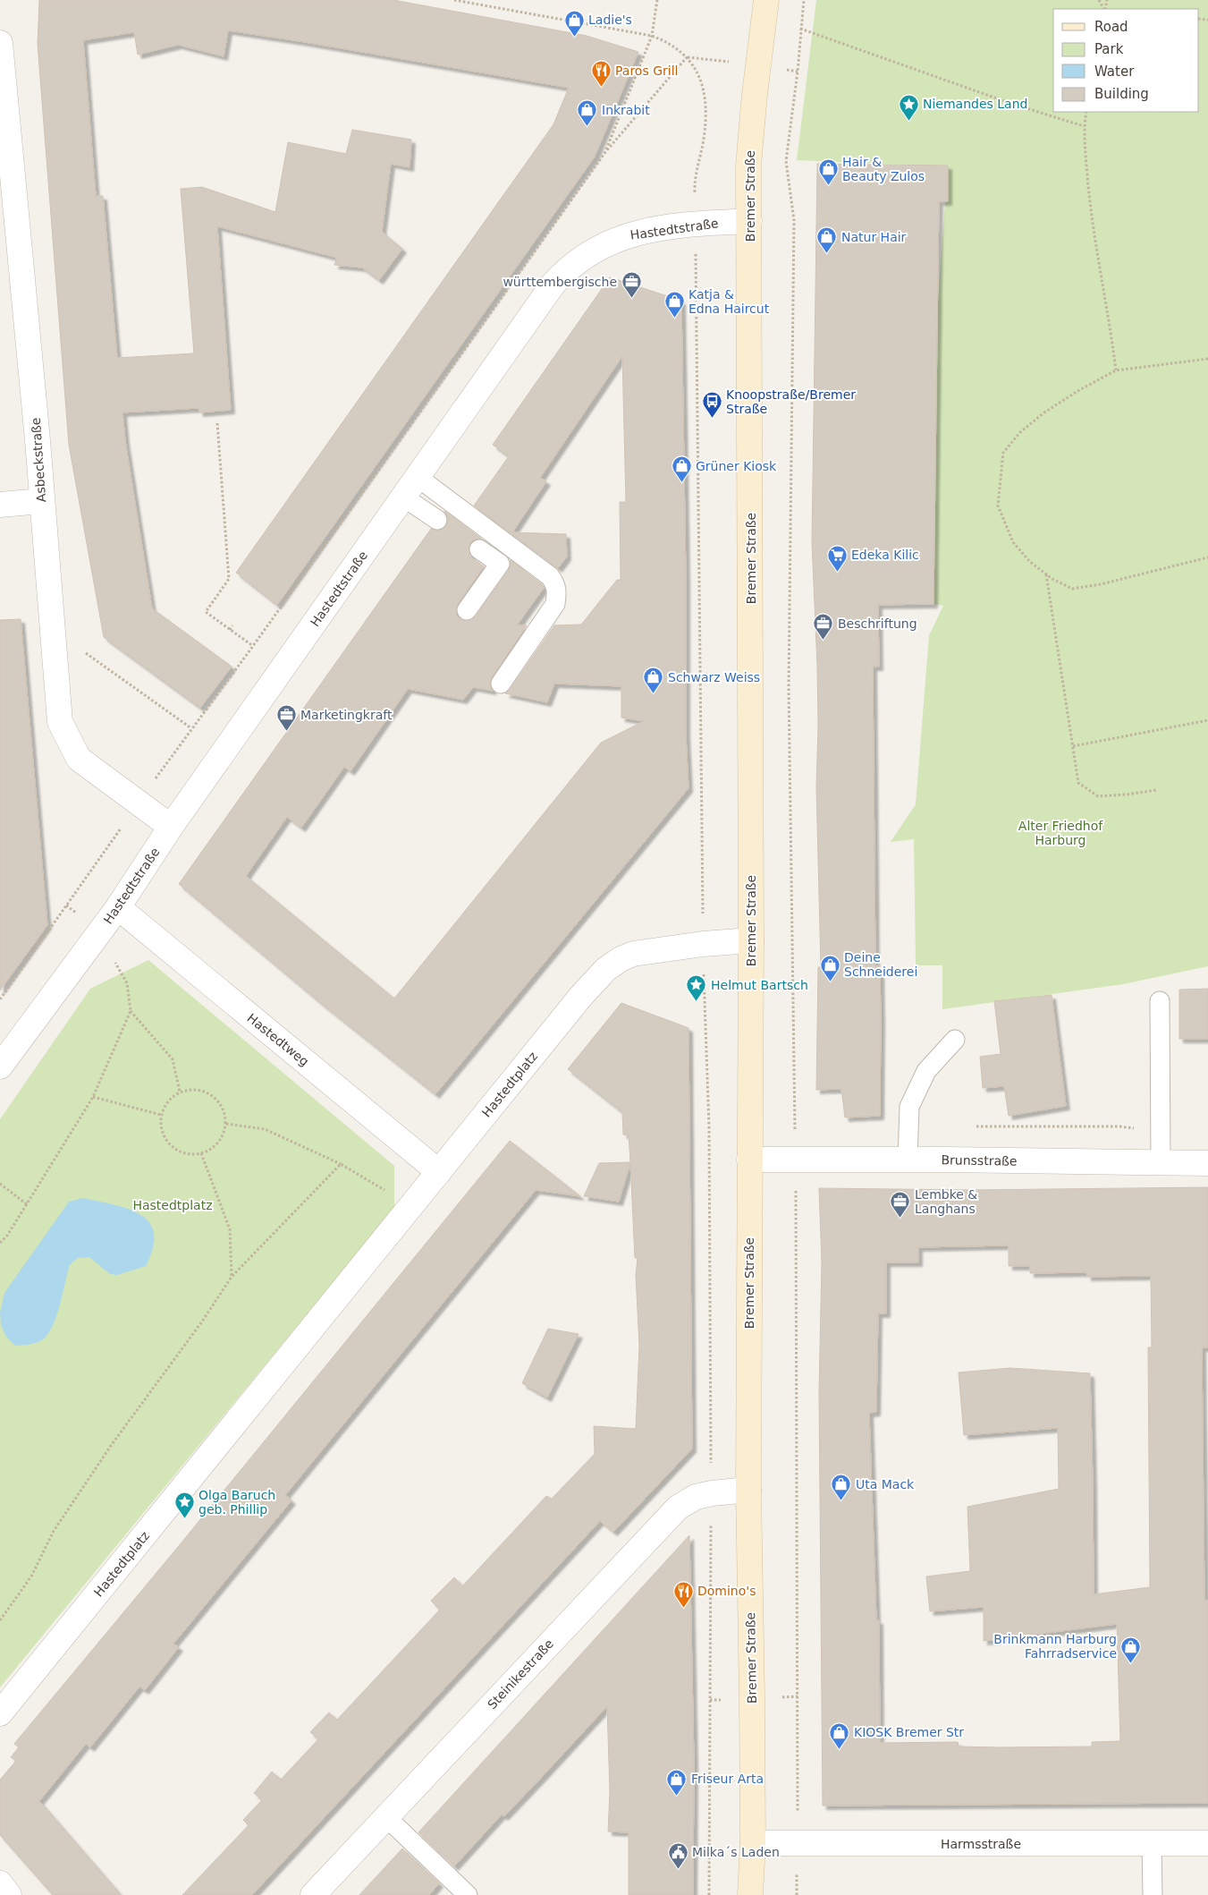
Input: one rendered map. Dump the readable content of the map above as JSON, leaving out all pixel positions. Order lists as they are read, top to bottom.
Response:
{
  "streets": {
    "main road": ["Bremer Straße"],
    "street": [
      "Hastedtstraße",
      "Asbeckstraße",
      "Hastedtweg",
      "Hastedtplatz",
      "Brunsstraße",
      "Steinikestraße",
      "Harmsstraße"
    ]
  },
  "crossings": [
    ["Bremer Straße", "Hastedtstraße"],
    ["Bremer Straße", "Hastedtplatz"],
    ["Bremer Straße", "Brunsstraße"],
    ["Bremer Straße", "Steinikestraße"],
    ["Bremer Straße", "Harmsstraße"],
    ["Hastedtstraße", "Asbeckstraße"],
    ["Hastedtstraße", "Hastedtweg"],
    ["Hastedtweg", "Hastedtplatz"]
  ],
  "parks": ["Alter Friedhof Harburg", "Hastedtplatz"],
  "places": {
    "shop": [
      "Ladie's",
      "Inkrabit",
      "Hair & Beauty Zulos",
      "Natur Hair",
      "Katja & Edna Haircut",
      "Grüner Kiosk",
      "Schwarz Weiss",
      "Deine Schneiderei",
      "Uta Mack",
      "Brinkmann Harburg Fahrradservice",
      "KIOSK Bremer Str",
      "Friseur Arta"
    ],
    "restaurant": ["Paros Grill", "Domino's"],
    "place": ["Niemandes Land", "Helmut Bartsch", "Olga Baruch geb. Phillip"],
    "office": [
      "württembergische",
      "Beschriftung",
      "Marketingkraft",
      "Lembke & Langhans"
    ],
    "bus stop": ["Knoopstraße/Bremer Straße"],
    "supermarket": ["Edeka Kilic"],
    "public building": ["Milka´s Laden"]
  },
  "legend": [
    "Road",
    "Park",
    "Water",
    "Building"
  ]
}
